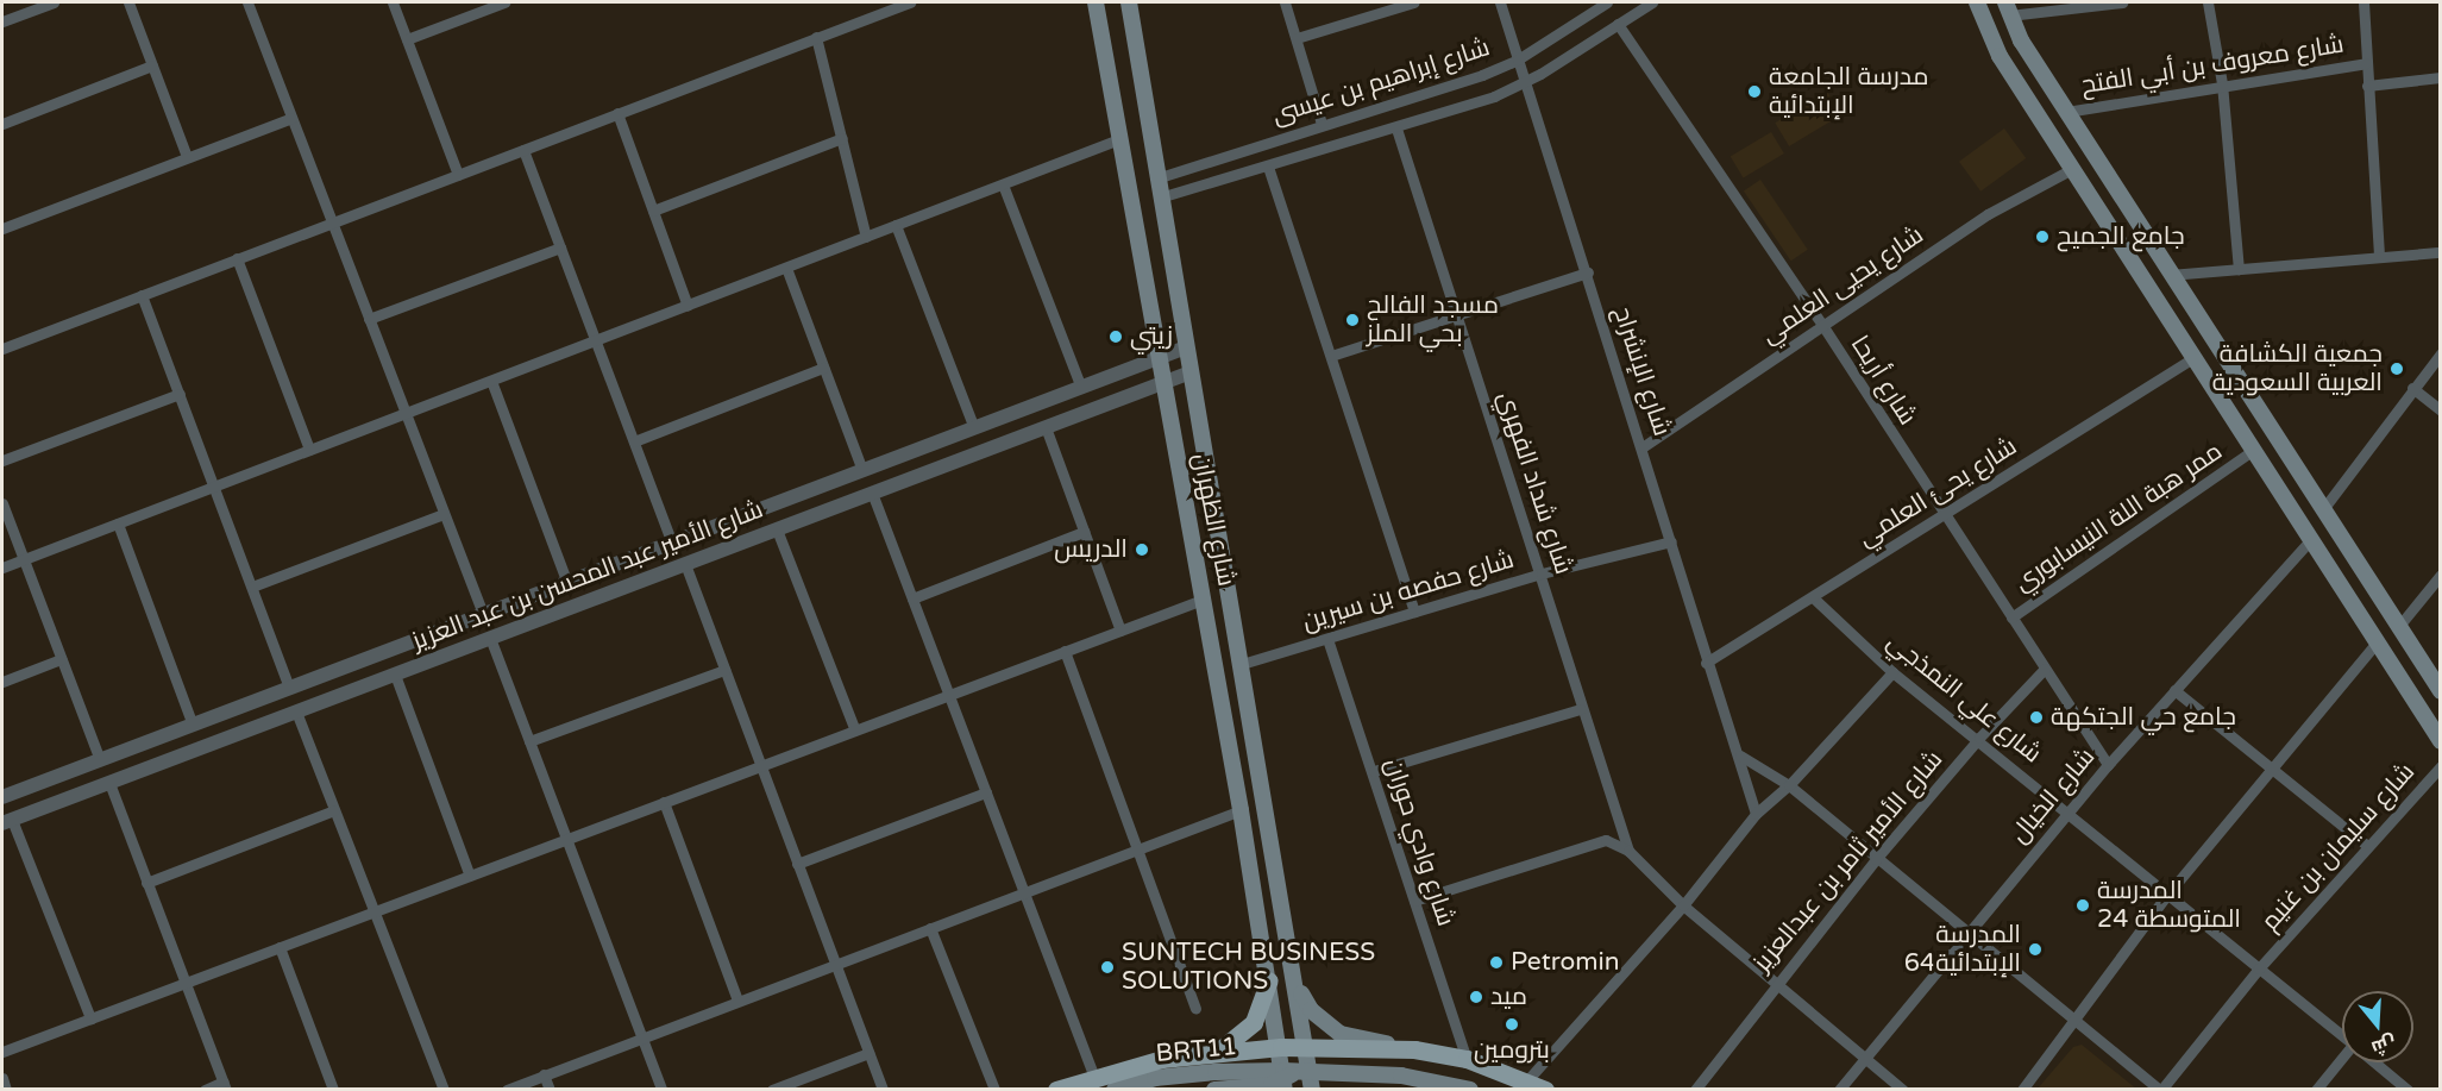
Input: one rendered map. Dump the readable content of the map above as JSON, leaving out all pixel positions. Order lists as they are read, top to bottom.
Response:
{
  "streets": {
    "main road": ["شارع الظهران", "BRT11"],
    "street": [
      "شارع معروف بن أبي الفتح",
      "شارع إبراهيم بن عيسى",
      "شارع يحيى العلمي",
      "شارع الإنشراح",
      "شارع أريحا",
      "شارع شداد الفهري",
      "شارع يحئ العلمي",
      "ممر هبة اللة النيسابوري",
      "شارع الأمير عبد المحسن بن عبد العزيز",
      "شارع حفصه بن سيرين",
      "شارع علي النمذجي",
      "شارع الخيال",
      "شارع وادي حوران",
      "شارع سليمان بن غنيم",
      "شارع الأمير ثامر بن عبدالعزيز"
    ]
  },
  "crossings": [
    ["شارع إبراهيم بن عيسى", "شارع الإنشراح"],
    ["شارع إبراهيم بن عيسى", "شارع الظهران"],
    ["شارع يحيى العلمي", "شارع الإنشراح"],
    ["شارع يحيى العلمي", "شارع أريحا"],
    ["شارع الإنشراح", "شارع يحئ العلمي"],
    ["شارع الإنشراح", "شارع حفصه بن سيرين"],
    ["شارع أريحا", "شارع يحئ العلمي"],
    ["شارع أريحا", "ممر هبة اللة النيسابوري"],
    ["شارع أريحا", "شارع الخيال"],
    ["شارع أريحا", "شارع الأمير ثامر بن عبدالعزيز"],
    ["شارع شداد الفهري", "شارع حفصه بن سيرين"],
    ["شارع شداد الفهري", "شارع الخيال"],
    ["شارع شداد الفهري", "شارع وادي حوران"],
    ["شارع شداد الفهري", "شارع الأمير ثامر بن عبدالعزيز"],
    ["شارع يحئ العلمي", "شارع علي النمذجي"],
    ["شارع الظهران", "شارع الأمير عبد المحسن بن عبد العزيز"],
    ["شارع الظهران", "شارع حفصه بن سيرين"],
    ["شارع الظهران", "BRT11"],
    ["شارع حفصه بن سيرين", "شارع وادي حوران"],
    ["شارع علي النمذجي", "شارع الخيال"],
    ["شارع علي النمذجي", "شارع سليمان بن غنيم"],
    ["شارع علي النمذجي", "شارع الأمير ثامر بن عبدالعزيز"]
  ],
  "places": [
    "مدرسة الجامعة الإبتدائية",
    "جامع الجميح",
    "مسجد الفالح بحي الملز",
    "زيتي",
    "جمعية الكشافة العربية السعودية",
    "الدريس",
    "جامع حي الجتكهة",
    "المدرسة المتوسطة 24",
    "المدرسة الإبتدائية64",
    "Petromin",
    "SUNTECH BUSINESS SOLUTIONS",
    "ميد",
    "بترومين"
  ],
  "north": "bottom"
}
